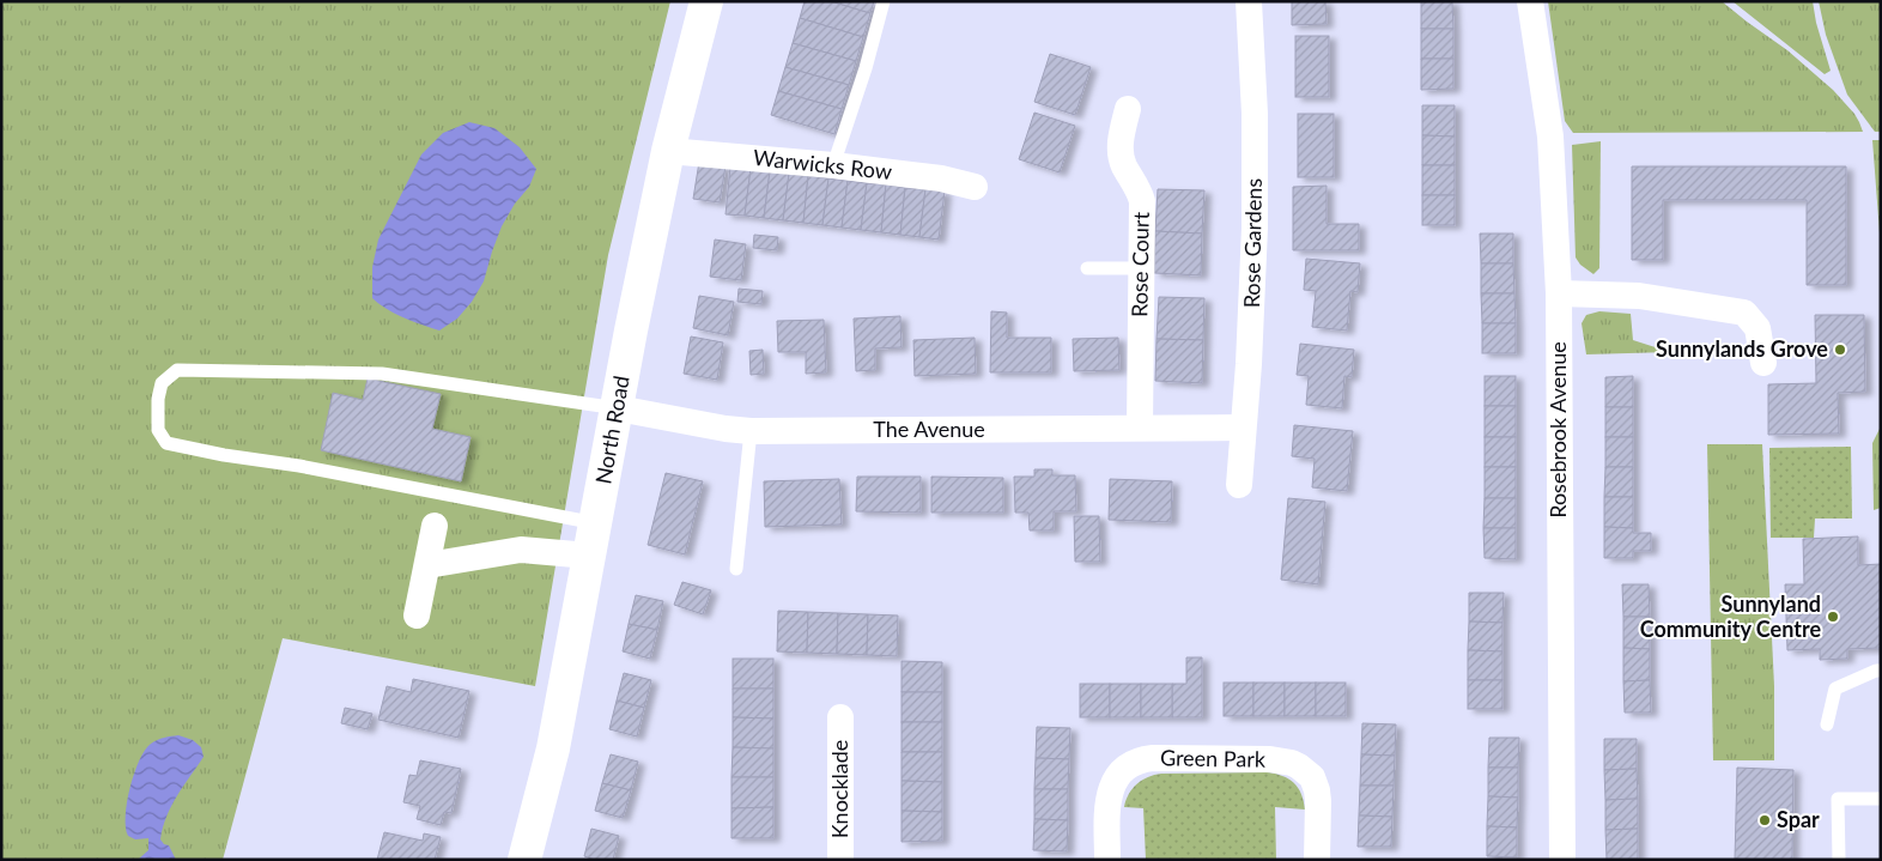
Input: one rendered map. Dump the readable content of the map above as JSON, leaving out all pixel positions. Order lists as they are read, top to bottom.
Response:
{
  "streets": {
    "street": [
      "Warwicks Row",
      "Rose Gardens",
      "Rose Court",
      "North Road",
      "The Avenue",
      "Rosebrook Avenue",
      "Green Park",
      "Knocklade"
    ]
  },
  "crossings": [
    ["Warwicks Row", "North Road"],
    ["Rose Gardens", "The Avenue"],
    ["Rose Court", "The Avenue"],
    ["North Road", "The Avenue"]
  ],
  "places": ["Sunnylands Grove", "Sunnyland Community Centre", "Spar"]
}
